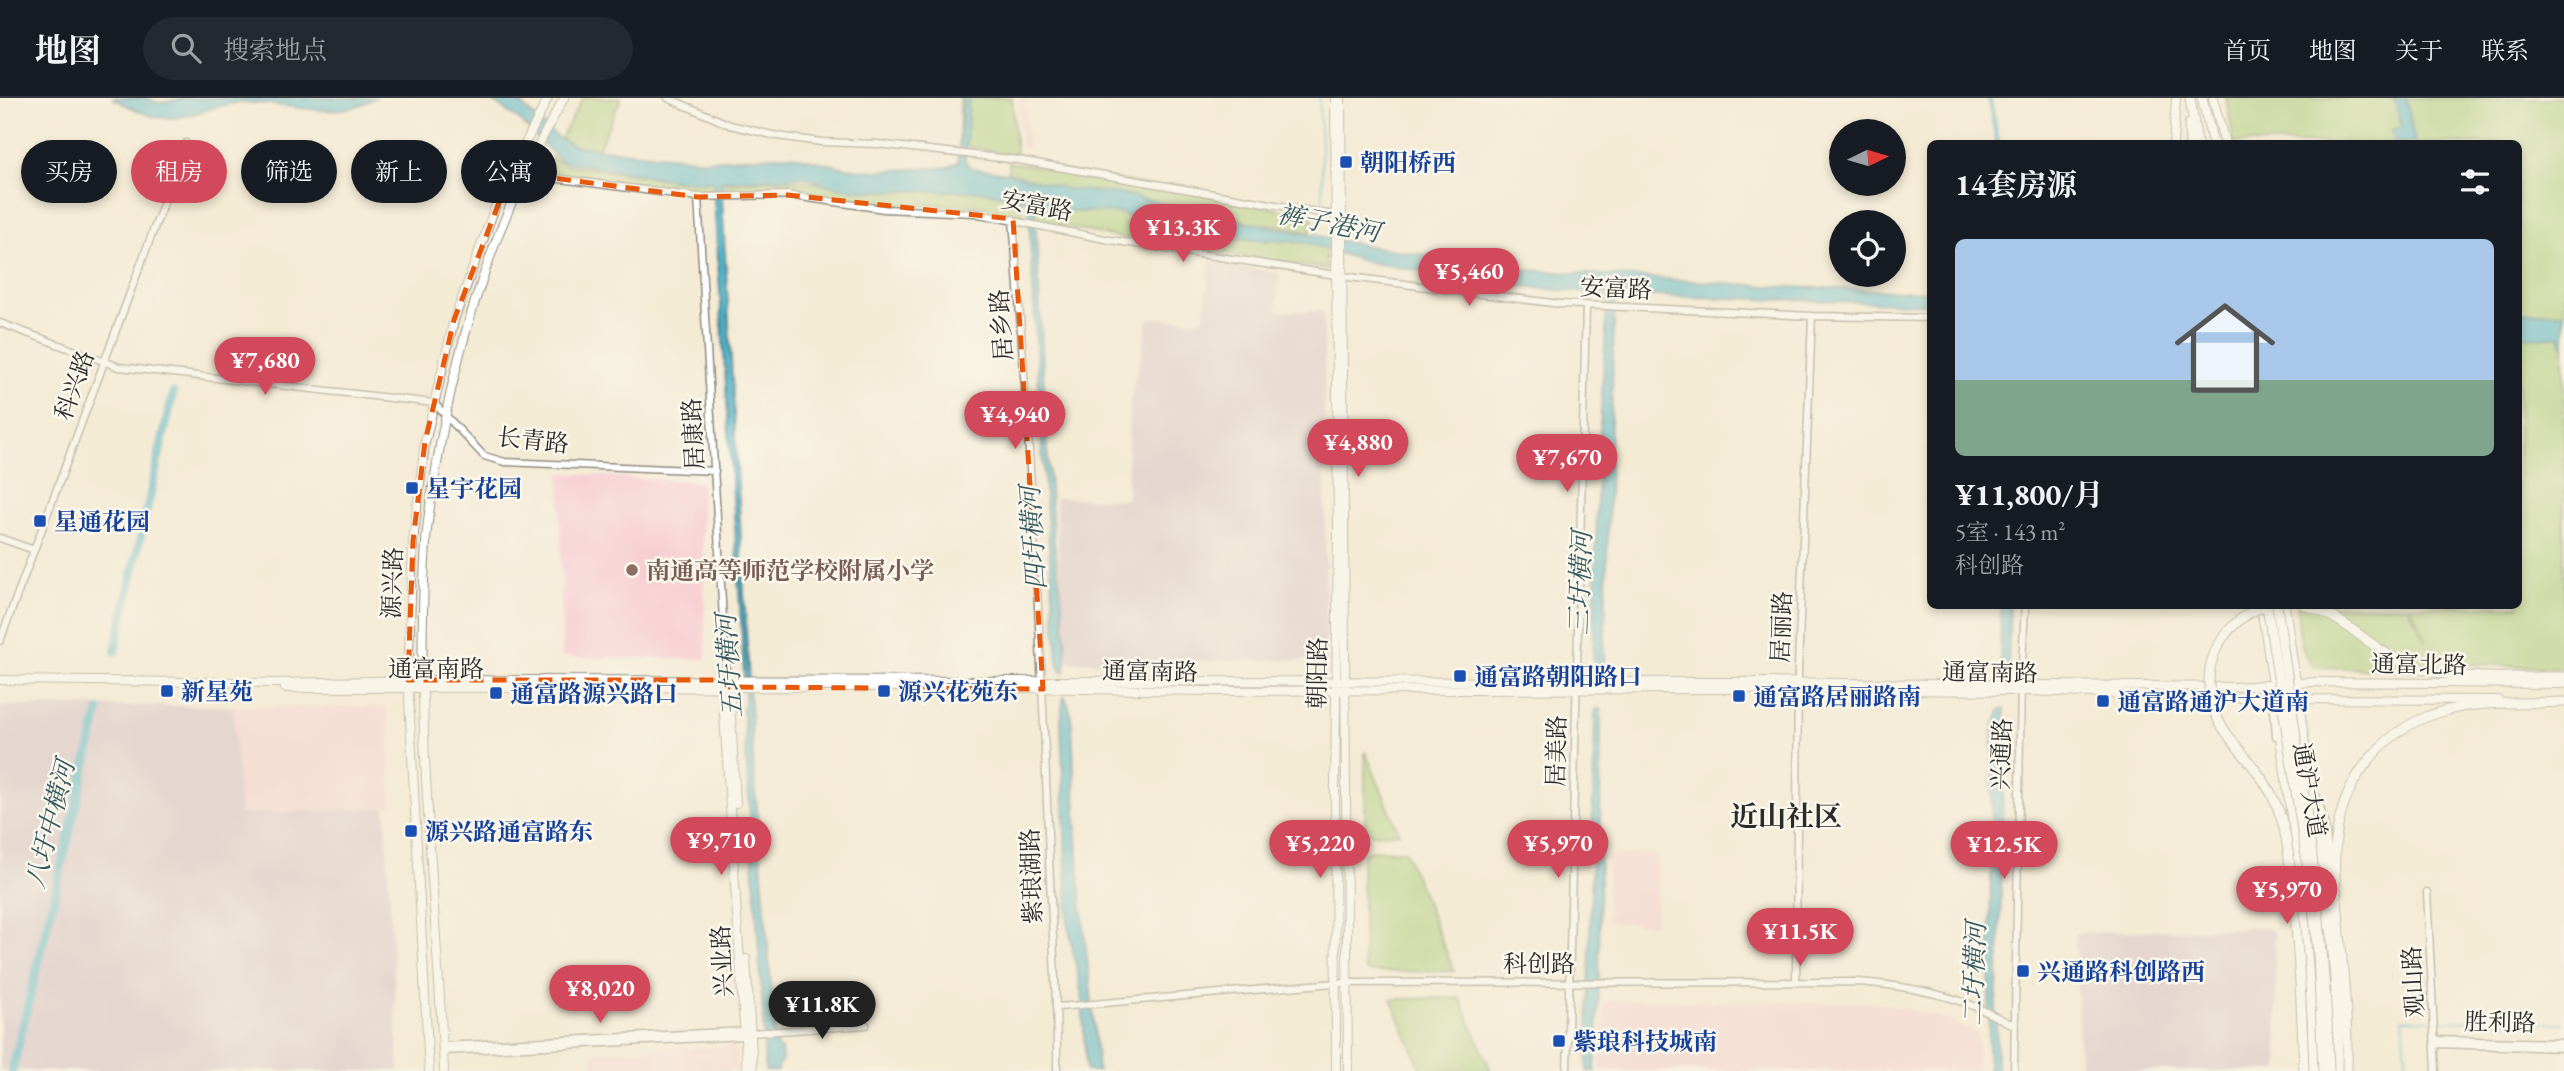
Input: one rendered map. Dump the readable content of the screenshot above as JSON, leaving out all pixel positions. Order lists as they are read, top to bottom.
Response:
{
  "streets": {
    "main road": [
      "源兴路",
      "通富北路",
      "通富南路",
      "朝阳路",
      "通沪大道",
      "兴业路"
    ],
    "street": [
      "安富路",
      "居乡路",
      "科兴路",
      "居康路",
      "长青路",
      "居丽路",
      "居美路",
      "兴通路",
      "紫琅湖路",
      "科创路",
      "观山路",
      "胜利路"
    ]
  },
  "crossings": [
    ["安富路", "居乡路"],
    ["安富路", "居康路"],
    ["安富路", "居丽路"],
    ["安富路", "朝阳路"],
    ["安富路", "居美路"],
    ["居乡路", "通富南路"],
    ["居乡路", "紫琅湖路"],
    ["居康路", "长青路"],
    ["居康路", "通富南路"],
    ["居康路", "兴业路"],
    ["长青路", "源兴路"],
    ["源兴路", "通富南路"],
    ["居丽路", "通富南路"],
    ["居丽路", "科创路"],
    ["通富北路", "通富南路"],
    ["通富北路", "通沪大道"],
    ["通富南路", "朝阳路"],
    ["通富南路", "居美路"],
    ["通富南路", "兴通路"],
    ["通富南路", "通沪大道"],
    ["通富南路", "紫琅湖路"],
    ["通富南路", "兴业路"],
    ["朝阳路", "科创路"],
    ["居美路", "科创路"],
    ["兴通路", "科创路"],
    ["紫琅湖路", "科创路"],
    ["观山路", "胜利路"]
  ],
  "districts": ["近山社区"],
  "water": [
    "裤子港河",
    "四圩横河",
    "三圩横河",
    "五圩横河",
    "八圩中横河",
    "二圩横河"
  ],
  "places": {
    "transit": [
      "朝阳桥西",
      "星宇花园",
      "星通花园",
      "通富路朝阳路口",
      "新星苑",
      "源兴花苑东",
      "通富路源兴路口",
      "通富路居丽路南",
      "通富路通沪大道南",
      "源兴路通富路东",
      "兴通路科创路西",
      "紫琅科技城南"
    ],
    "other": ["南通高等师范学校附属小学"]
  },
  "north": "right",
  "page": {
    "header": "地图",
    "search": "搜索地点",
    "nav": [
      "首页",
      "地图",
      "关于",
      "联系"
    ],
    "chip": [
      "买房",
      "租房",
      "筛选",
      "新上",
      "公寓"
    ],
    "heading": "14套房源",
    "price": [
      "¥13.3K",
      "¥5,460",
      "¥7,680",
      "¥4,940",
      "¥4,880",
      "¥7,670",
      "¥9,710",
      "¥5,220",
      "¥5,970",
      "¥12.5K",
      "¥5,970",
      "¥11.5K",
      "¥8,020",
      "¥11.8K"
    ],
    "list": [
      {
        "name": "¥11,800/月",
        "note": "5室 · 143 m² · 科创路"
      }
    ]
  }
}
